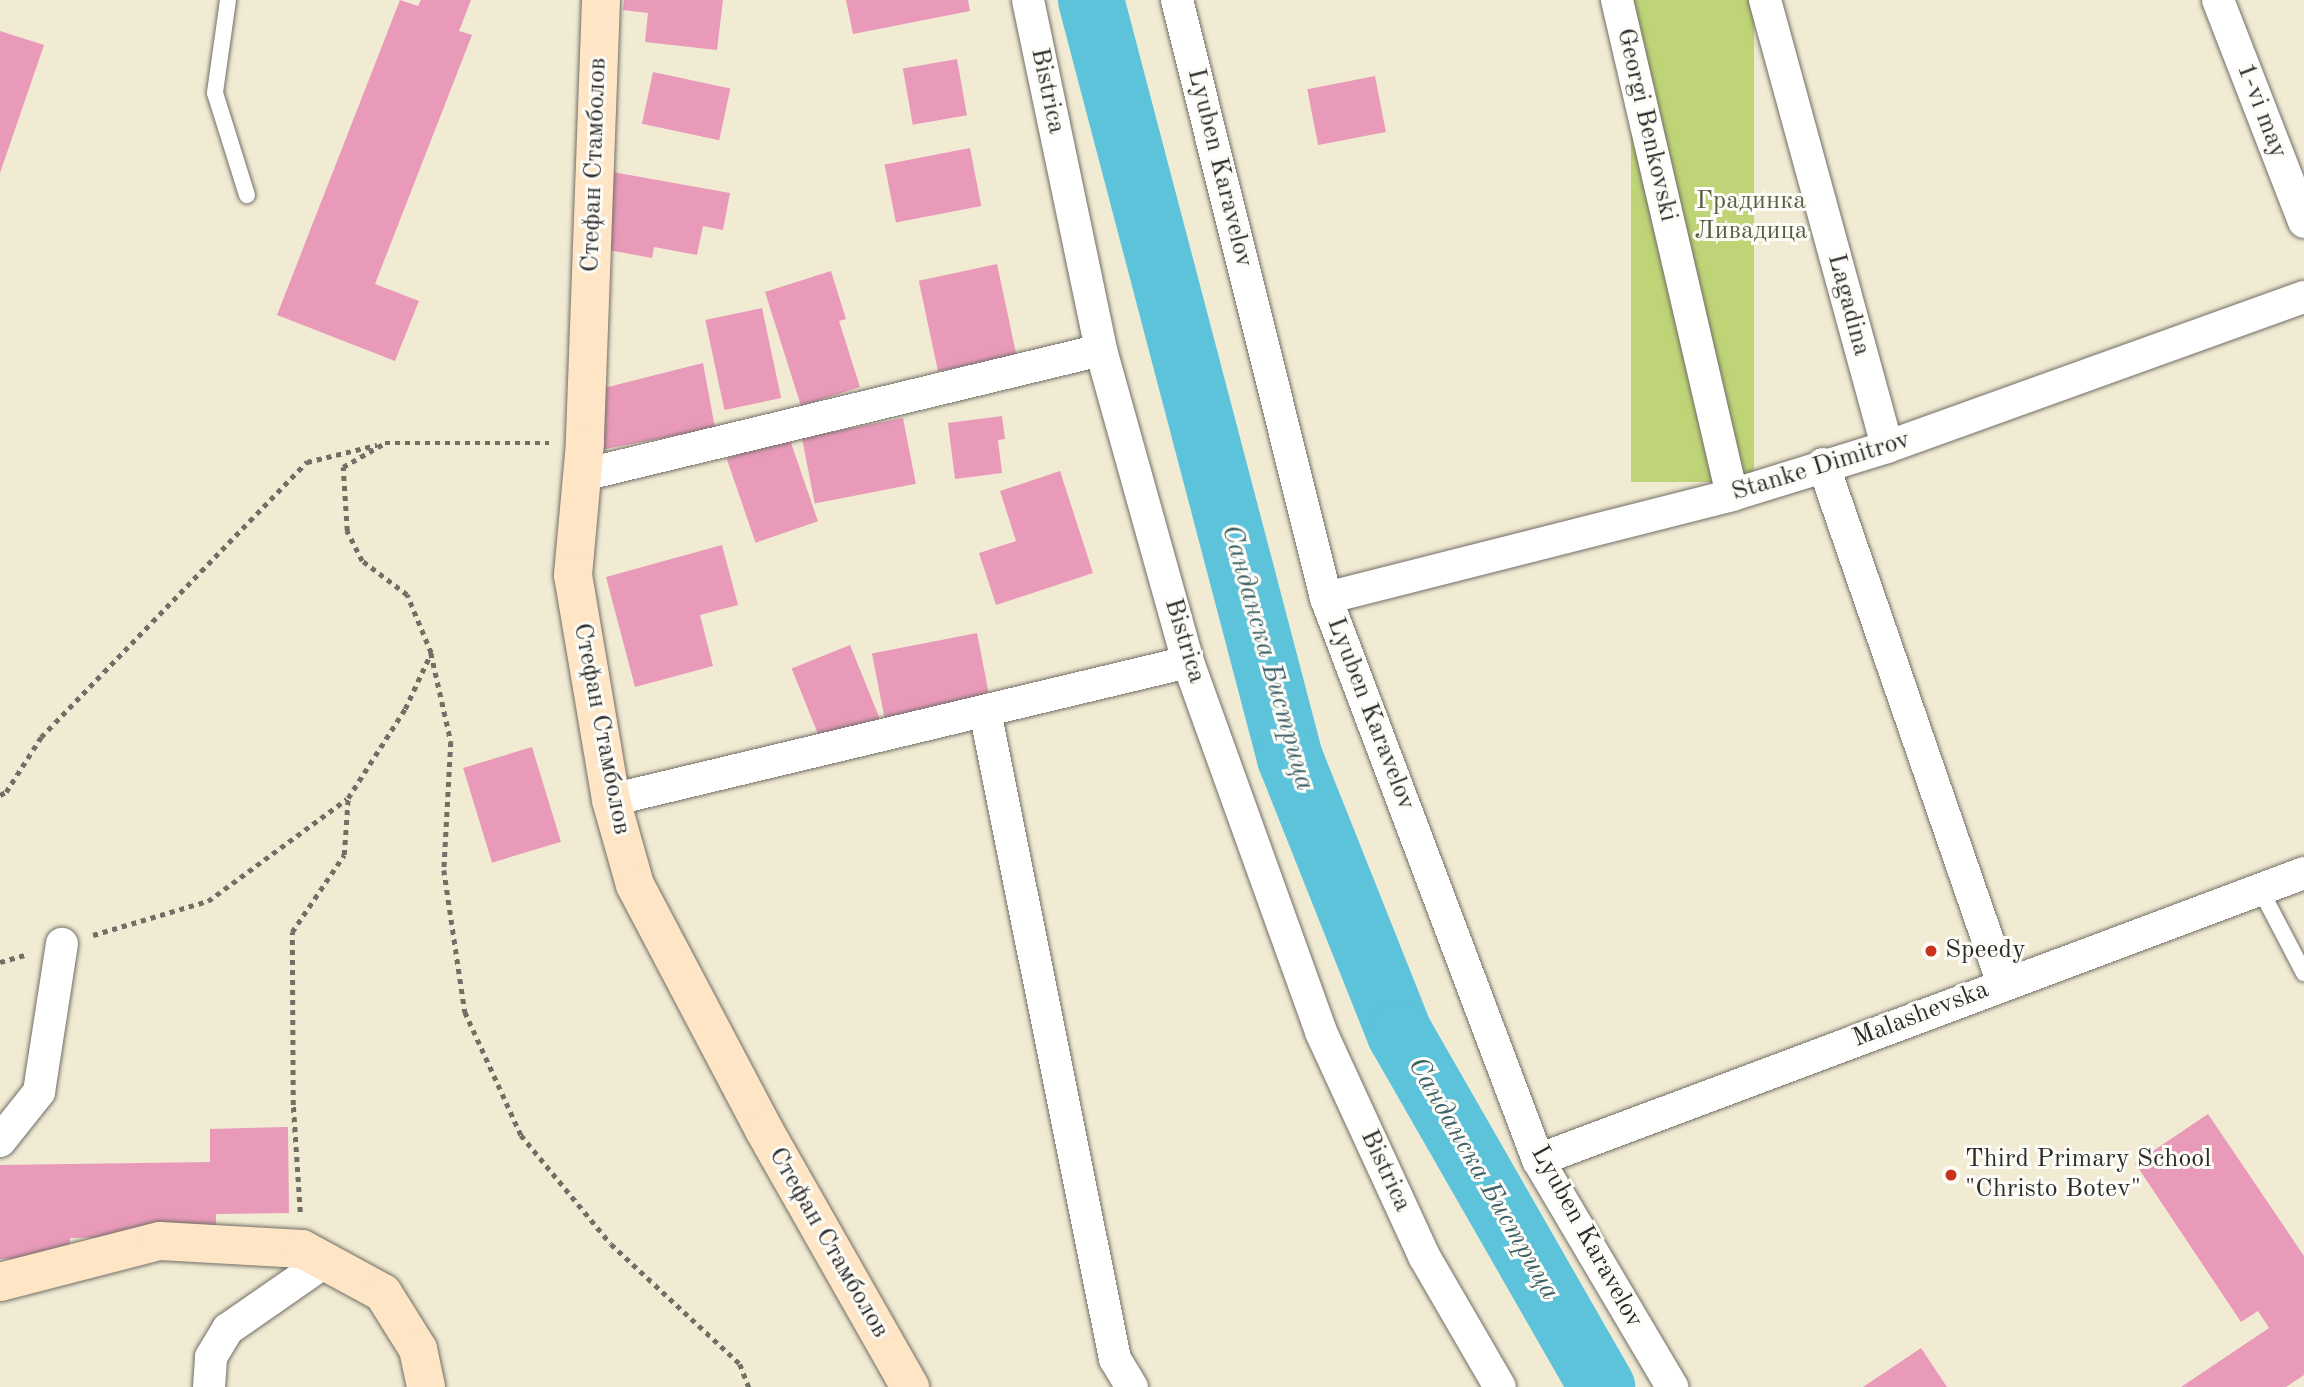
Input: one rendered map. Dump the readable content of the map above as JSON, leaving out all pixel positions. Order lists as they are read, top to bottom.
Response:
{
  "streets": {
    "street": [
      "Bistrica",
      "1-vi may",
      "Georgi Benkovski",
      "Стефан Стамболов",
      "Lyuben Karavelov",
      "Lagadina",
      "Stanke Dimitrov",
      "Malashevska"
    ]
  },
  "crossings": [
    ["Georgi Benkovski", "Stanke Dimitrov"],
    ["Lyuben Karavelov", "Stanke Dimitrov"],
    ["Lyuben Karavelov", "Malashevska"],
    ["Lagadina", "Stanke Dimitrov"]
  ],
  "water": ["Санданска Бистрица"],
  "parks": ["Градинка Ливадица"],
  "places": ["Speedy", "Third Primary School \"Christo Botev\""]
}
